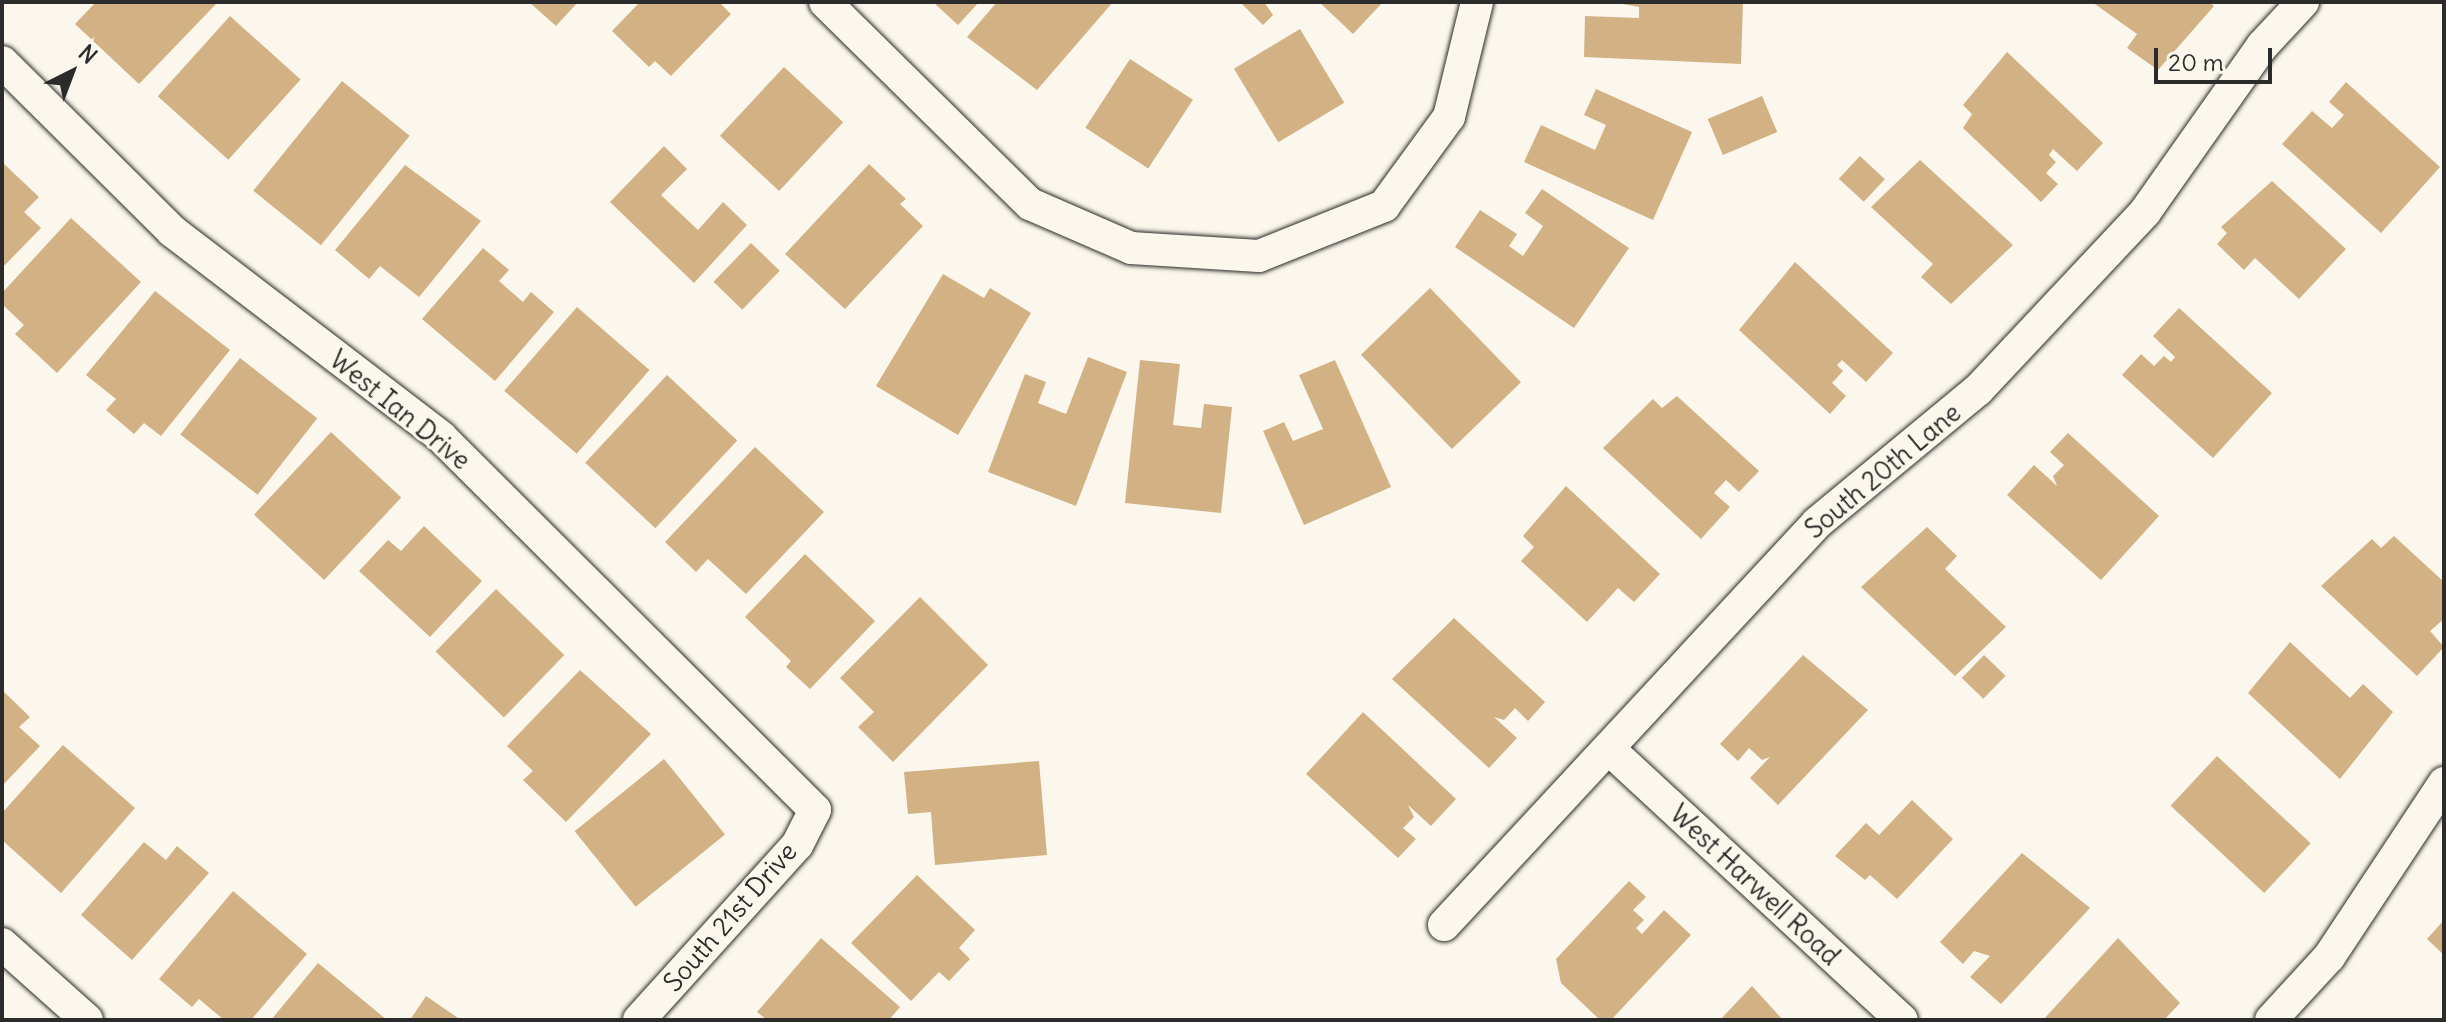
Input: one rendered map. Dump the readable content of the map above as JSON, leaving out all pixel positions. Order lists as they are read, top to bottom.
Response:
{
  "streets": {
    "street": [
      "West Ian Drive",
      "South 20th Lane",
      "West Harwell Road",
      "South 21st Drive"
    ]
  },
  "crossings": [
    ["West Ian Drive", "South 21st Drive"],
    ["South 20th Lane", "West Harwell Road"]
  ],
  "scale_bar": "20 m",
  "north": "top right"
}
